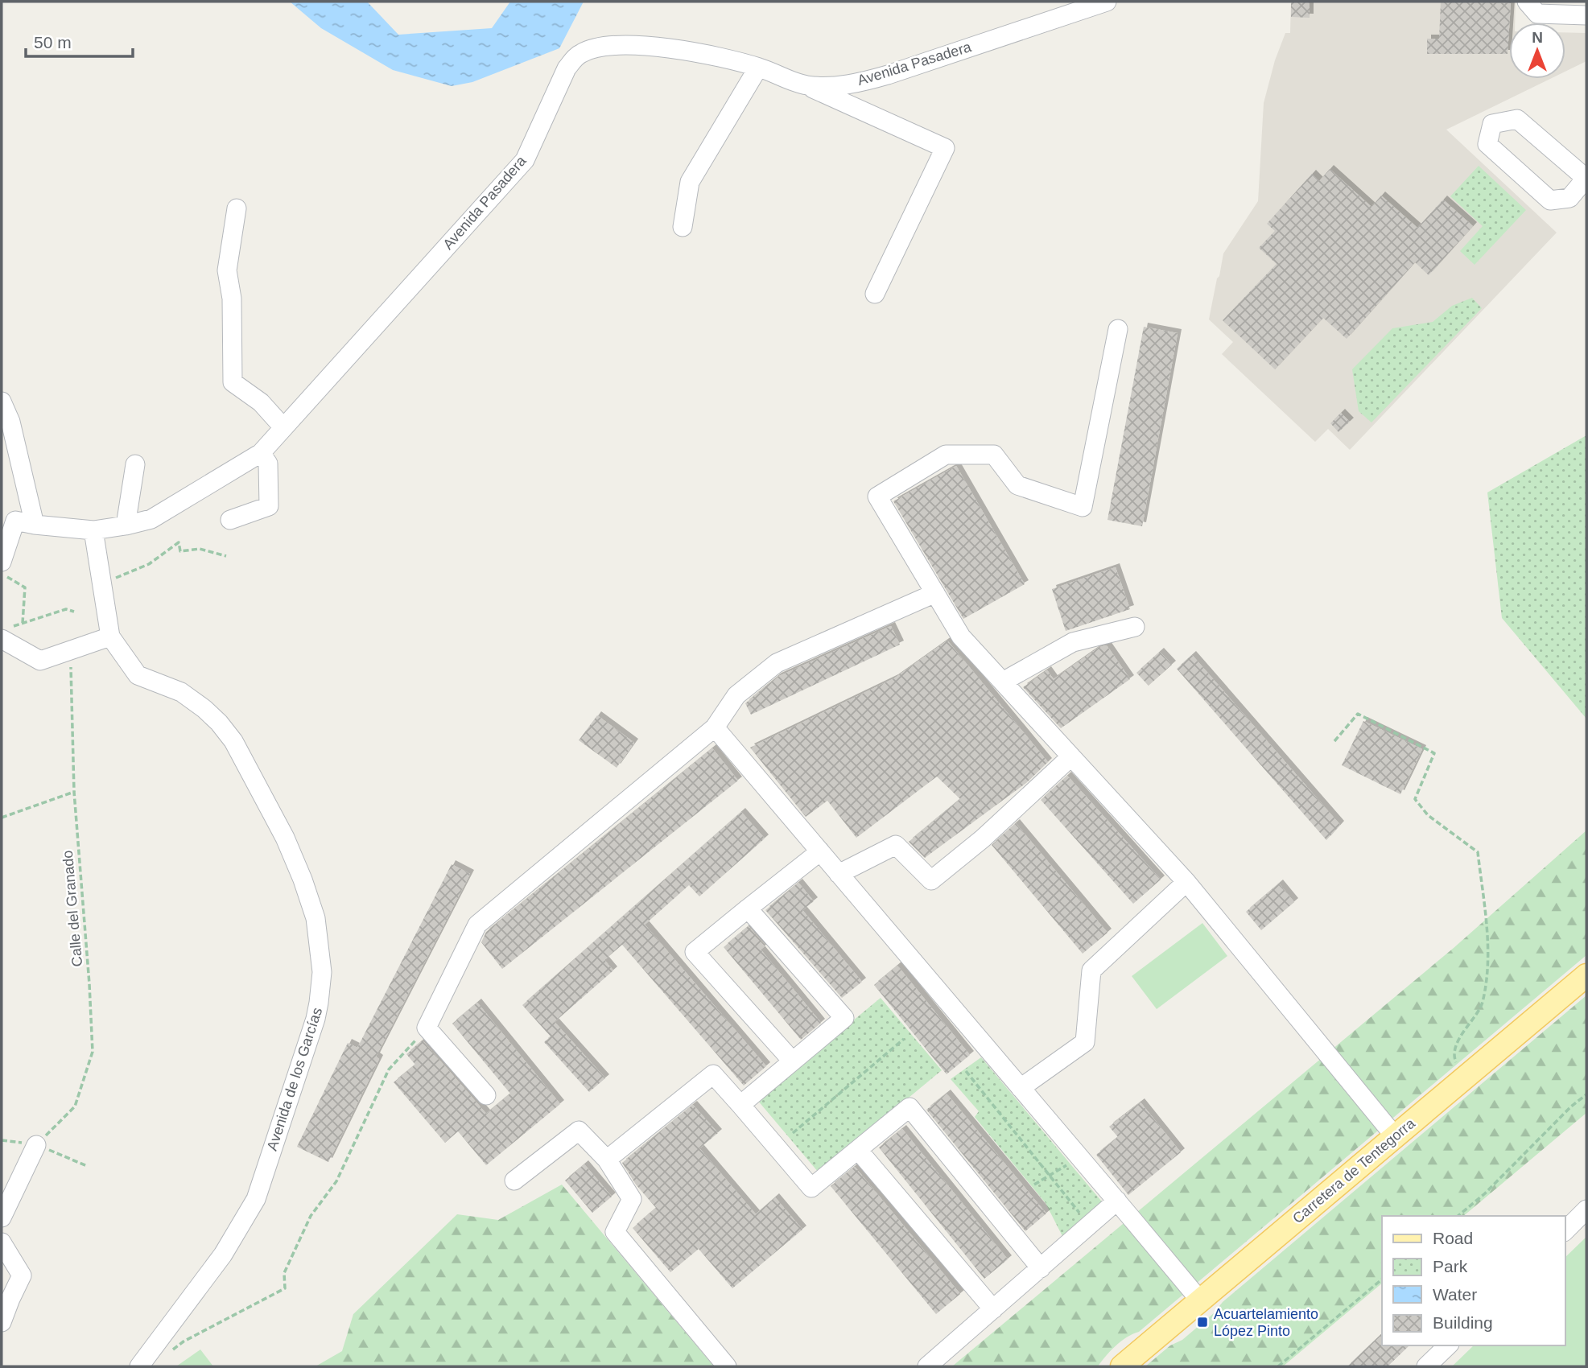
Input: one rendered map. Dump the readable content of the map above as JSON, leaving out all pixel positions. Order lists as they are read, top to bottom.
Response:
{
  "streets": {
    "main road": ["Carretera de Tentegorra"],
    "street": ["Avenida Pasadera", "Avenida de los Garcías"],
    "path": ["Calle del Granado"]
  },
  "crossings": [
    ["Avenida Pasadera", "Avenida de los Garcías"]
  ],
  "places": {
    "transit": ["Acuartelamiento López Pinto"]
  },
  "legend": [
    "Road",
    "Park",
    "Water",
    "Building"
  ],
  "scale_bar": "50 m",
  "north": "top"
}
